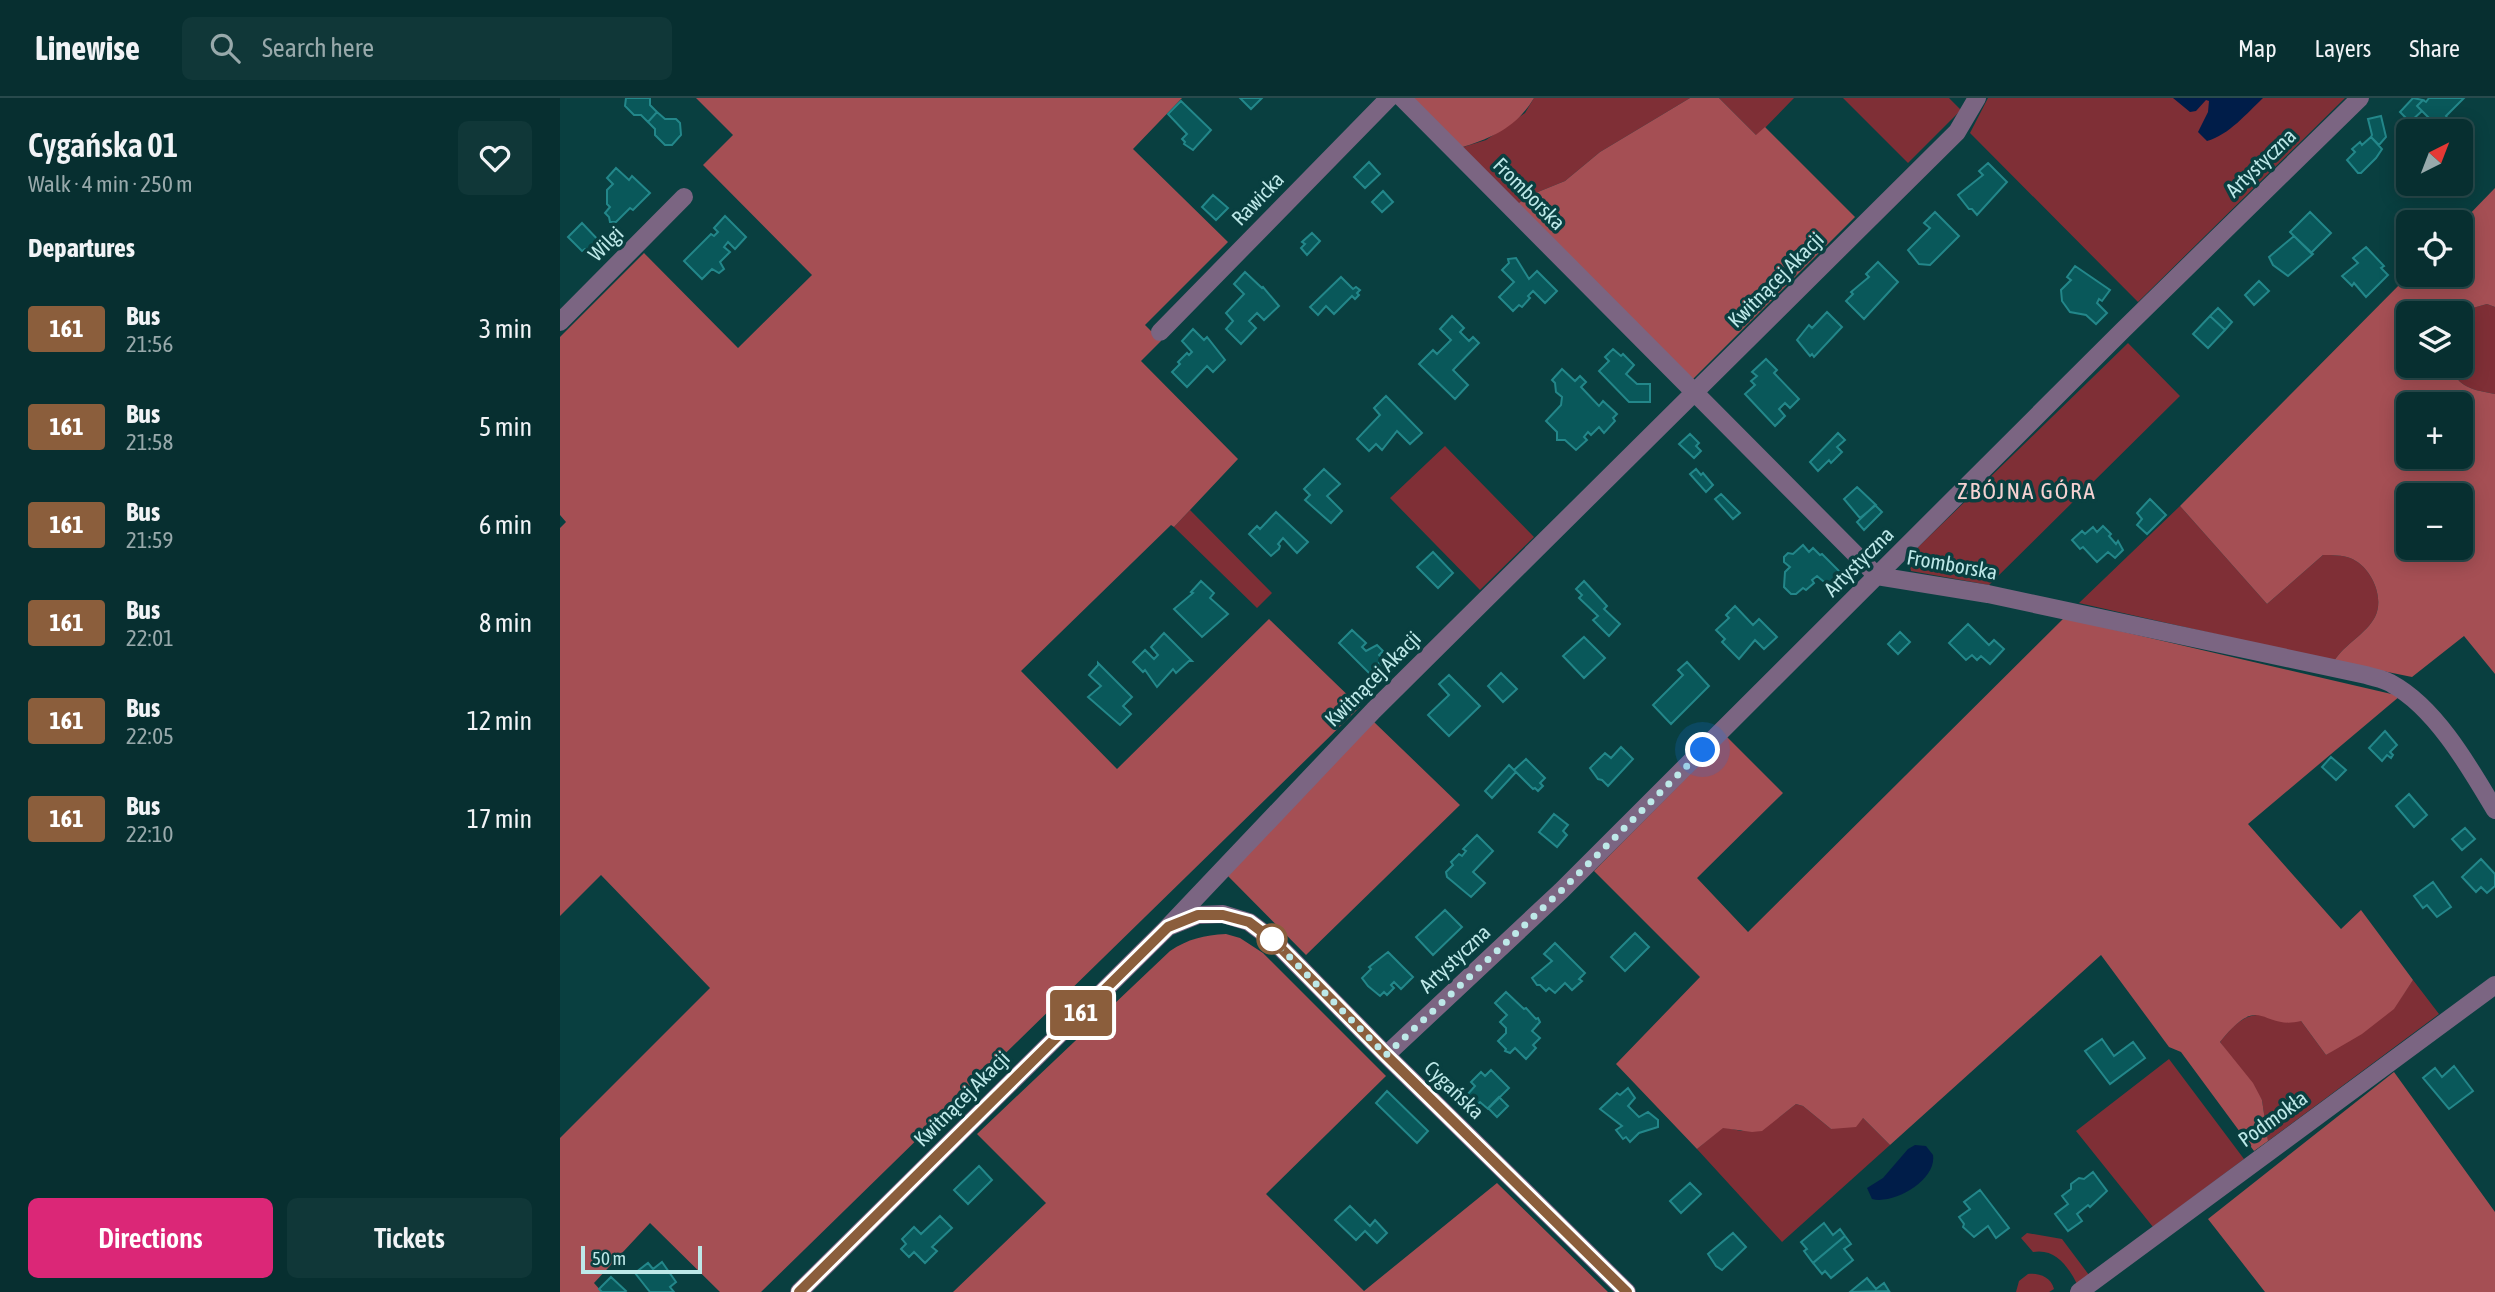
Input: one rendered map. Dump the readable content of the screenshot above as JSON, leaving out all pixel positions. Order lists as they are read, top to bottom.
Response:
{
  "streets": {
    "street": [
      "Artystyczna",
      "Fromborska",
      "Rawicka",
      "Wilgi",
      "Kwitnącej Akacji",
      "Cygańska",
      "Podmokła"
    ]
  },
  "crossings": [
    ["Artystyczna", "Fromborska"],
    ["Artystyczna", "Cygańska"],
    ["Fromborska", "Kwitnącej Akacji"],
    ["Kwitnącej Akacji", "Cygańska"]
  ],
  "districts": ["ZBÓJNA GÓRA"],
  "lines": ["bus line 161"],
  "scale_bar": "50 m",
  "north": "top right",
  "page": {
    "header": "Linewise",
    "search": "Search here",
    "nav": ["Map", "Layers", "Share"],
    "heading": [
      ["Cygańska 01", "Walk · 4 min · 250 m"],
      "Departures"
    ],
    "on_map": "161",
    "map_buttons": ["+", "−"],
    "list": [
      {
        "mark": "161",
        "name": "Bus",
        "note": "21:56",
        "value": "3 min"
      },
      {
        "mark": "161",
        "name": "Bus",
        "note": "21:58",
        "value": "5 min"
      },
      {
        "mark": "161",
        "name": "Bus",
        "note": "21:59",
        "value": "6 min"
      },
      {
        "mark": "161",
        "name": "Bus",
        "note": "22:01",
        "value": "8 min"
      },
      {
        "mark": "161",
        "name": "Bus",
        "note": "22:05",
        "value": "12 min"
      },
      {
        "mark": "161",
        "name": "Bus",
        "note": "22:10",
        "value": "17 min"
      }
    ],
    "buttons": ["Directions", "Tickets"],
    "scale": "50 m"
  }
}
